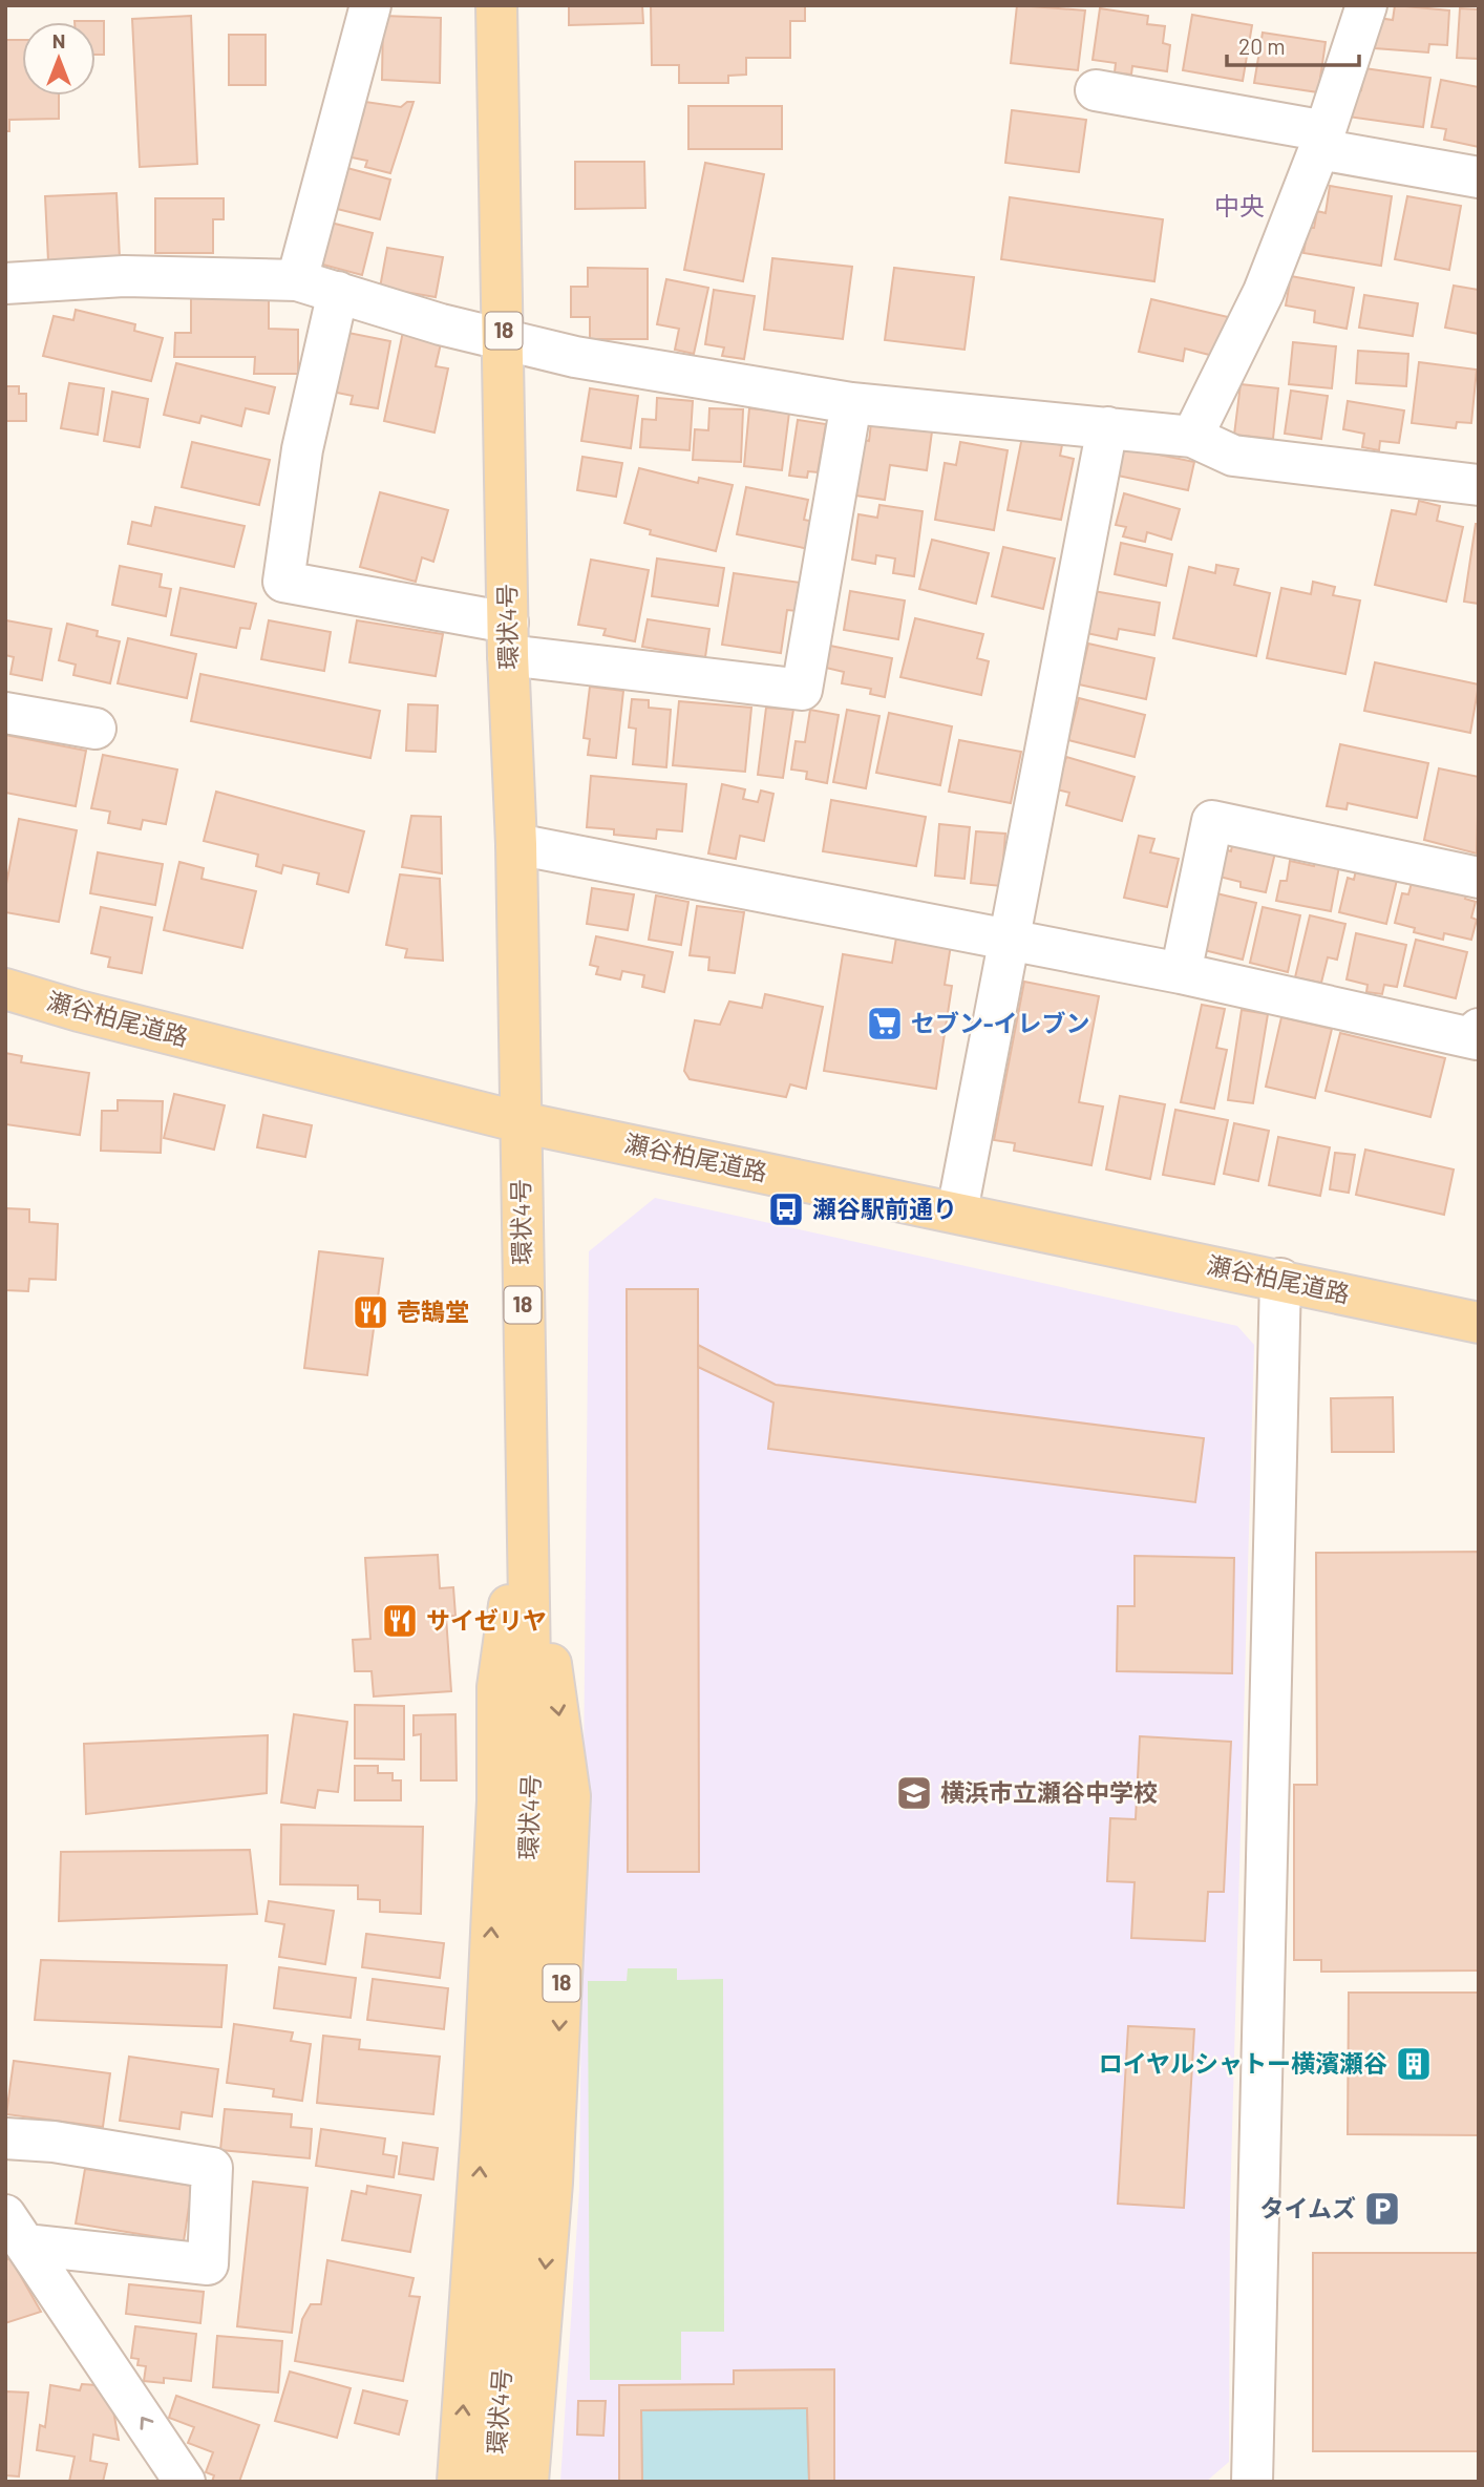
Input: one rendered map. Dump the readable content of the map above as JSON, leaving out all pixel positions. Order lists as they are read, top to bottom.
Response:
{
  "streets": {
    "main road": ["18", "環状4号", "瀬谷柏尾道路"]
  },
  "crossings": [
    ["18", "環状4号"],
    ["環状4号", "瀬谷柏尾道路"]
  ],
  "districts": ["中央"],
  "places": {
    "supermarket": ["セブン-イレブン"],
    "bus stop": ["瀬谷駅前通り"],
    "restaurant": ["壱鵠堂", "サイゼリヤ"],
    "school or university": ["横浜市立瀬谷中学校"],
    "building": ["ロイヤルシャトー横濱瀬谷"],
    "parking": ["タイムズ"]
  },
  "scale_bar": "20 m",
  "north": "top"
}
